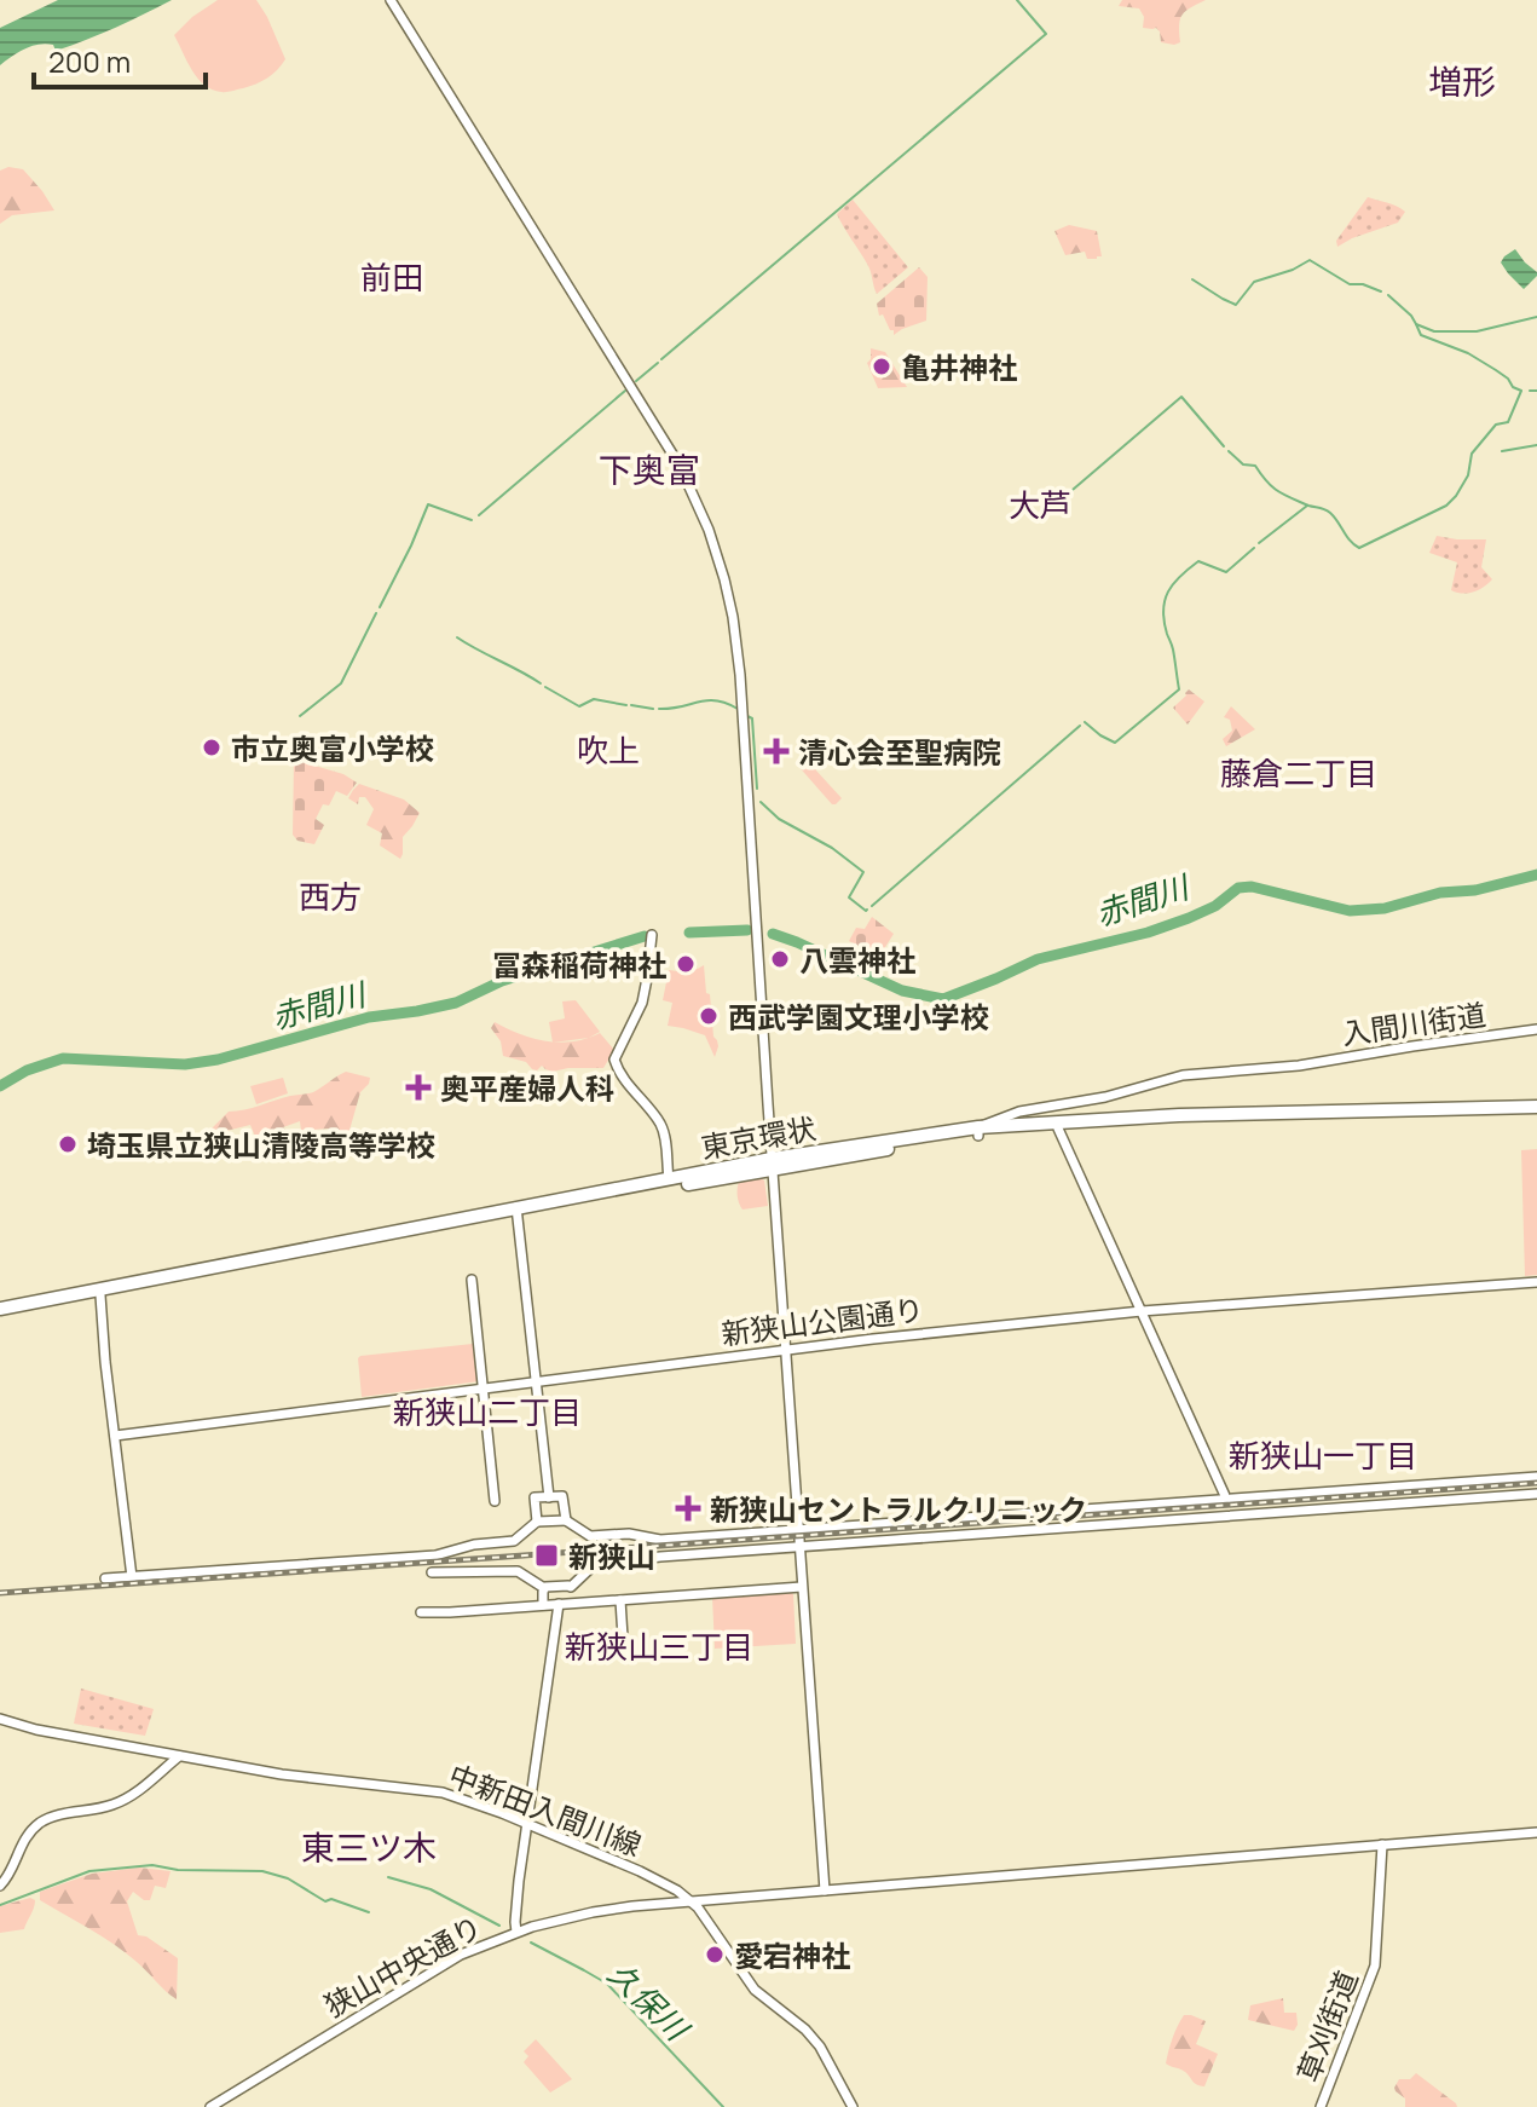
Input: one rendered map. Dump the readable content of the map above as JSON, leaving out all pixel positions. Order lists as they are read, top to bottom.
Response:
{
  "streets": {
    "highway": ["東京環状"],
    "street": [
      "入間川街道",
      "新狭山公園通り",
      "中新田入間川線",
      "狭山中央通り",
      "草刈街道"
    ]
  },
  "crossings": [
    ["入間川街道", "東京環状"],
    ["中新田入間川線", "狭山中央通り"],
    ["狭山中央通り", "草刈街道"]
  ],
  "districts": [
    "増形",
    "前田",
    "下奥富",
    "大芦",
    "吹上",
    "藤倉二丁目",
    "西方",
    "新狭山二丁目",
    "新狭山一丁目",
    "新狭山三丁目",
    "東三ツ木"
  ],
  "water": ["赤間川", "久保川"],
  "places": {
    "other": [
      "亀井神社",
      "市立奥富小学校",
      "八雲神社",
      "冨森稲荷神社",
      "西武学園文理小学校",
      "埼玉県立狭山清陵高等学校",
      "愛宕神社"
    ],
    "health": ["清心会至聖病院", "奥平産婦人科", "新狭山セントラルクリニック"],
    "transit": ["新狭山"]
  },
  "scale_bar": "200 m"
}
